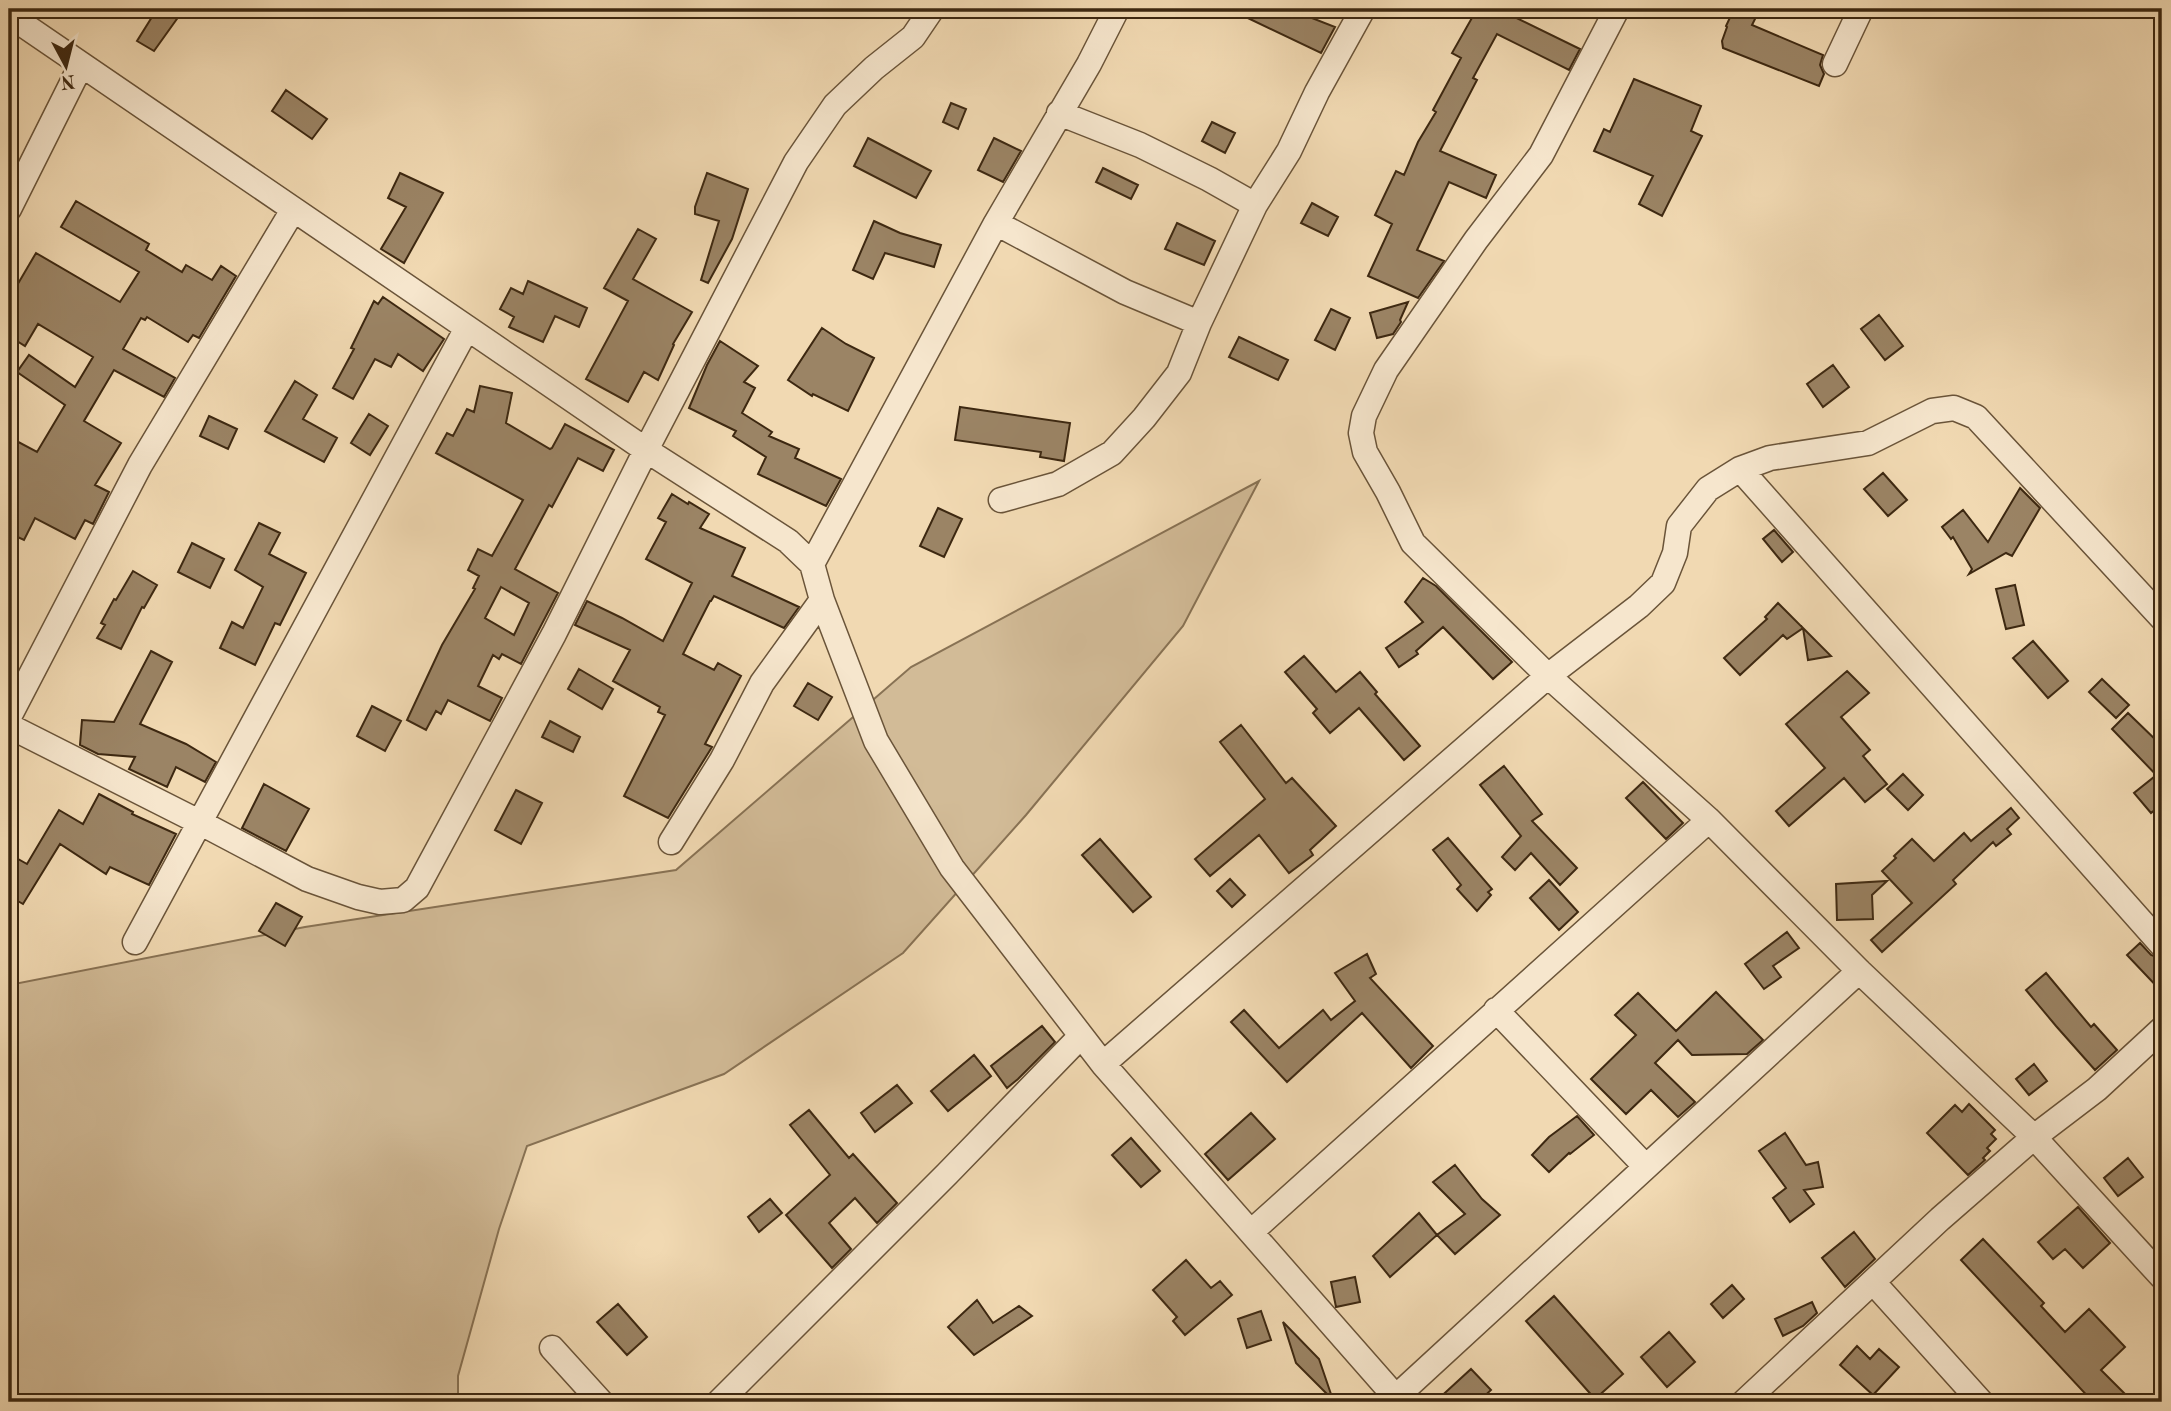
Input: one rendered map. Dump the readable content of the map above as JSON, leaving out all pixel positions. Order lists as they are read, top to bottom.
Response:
{
  "north": "bottom"
}
